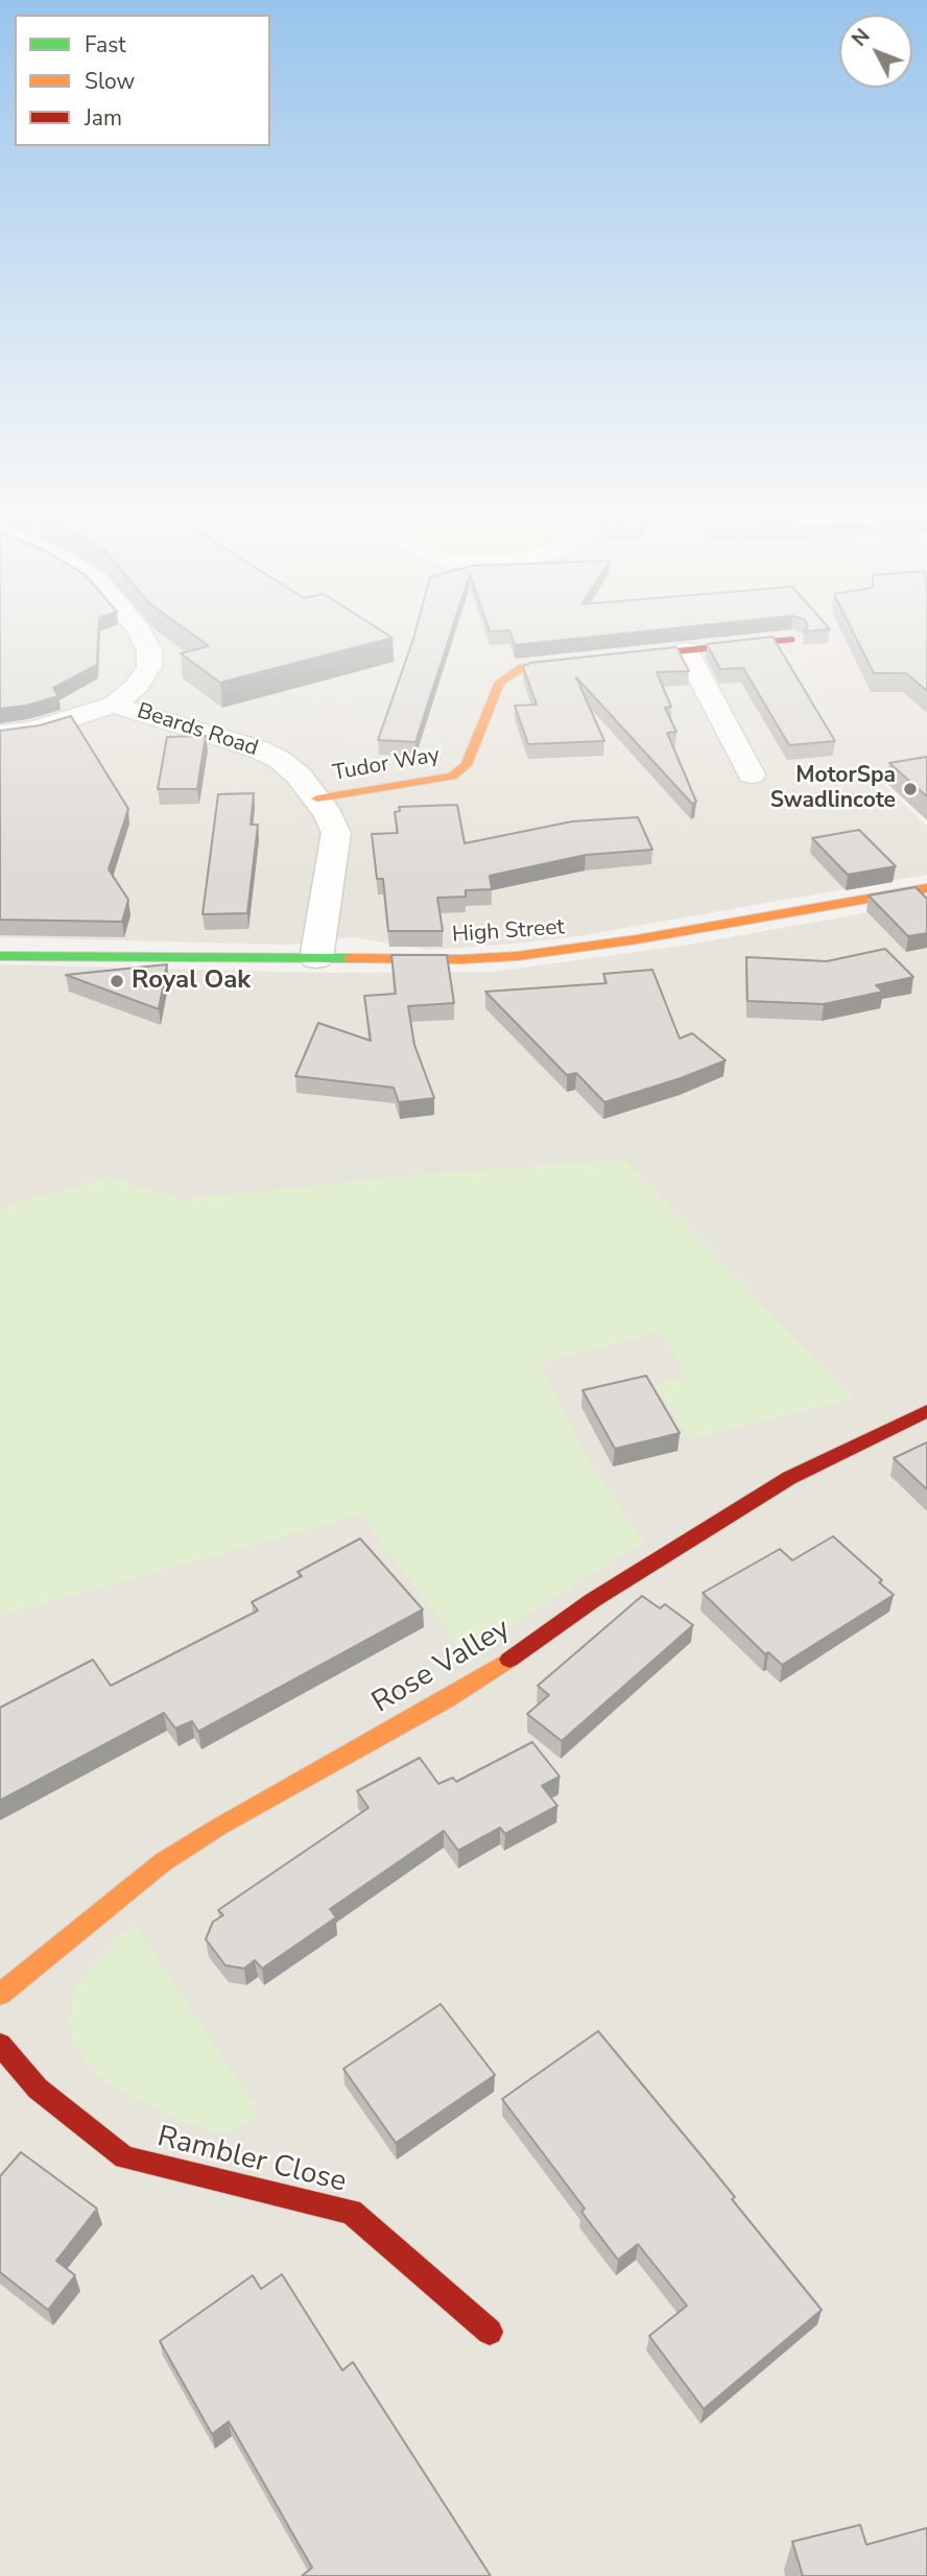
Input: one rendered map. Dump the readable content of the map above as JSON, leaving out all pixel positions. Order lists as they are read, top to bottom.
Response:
{
  "streets": {
    "street": [
      "Beards Road",
      "Tudor Way",
      "High Street",
      "Rose Valley",
      "Rambler Close"
    ]
  },
  "crossings": [
    ["Beards Road", "Tudor Way"],
    ["Beards Road", "High Street"]
  ],
  "places": ["MotorSpa Swadlincote", "Royal Oak"],
  "legend": ["Fast", "Slow", "Jam"],
  "north": "top left"
}
